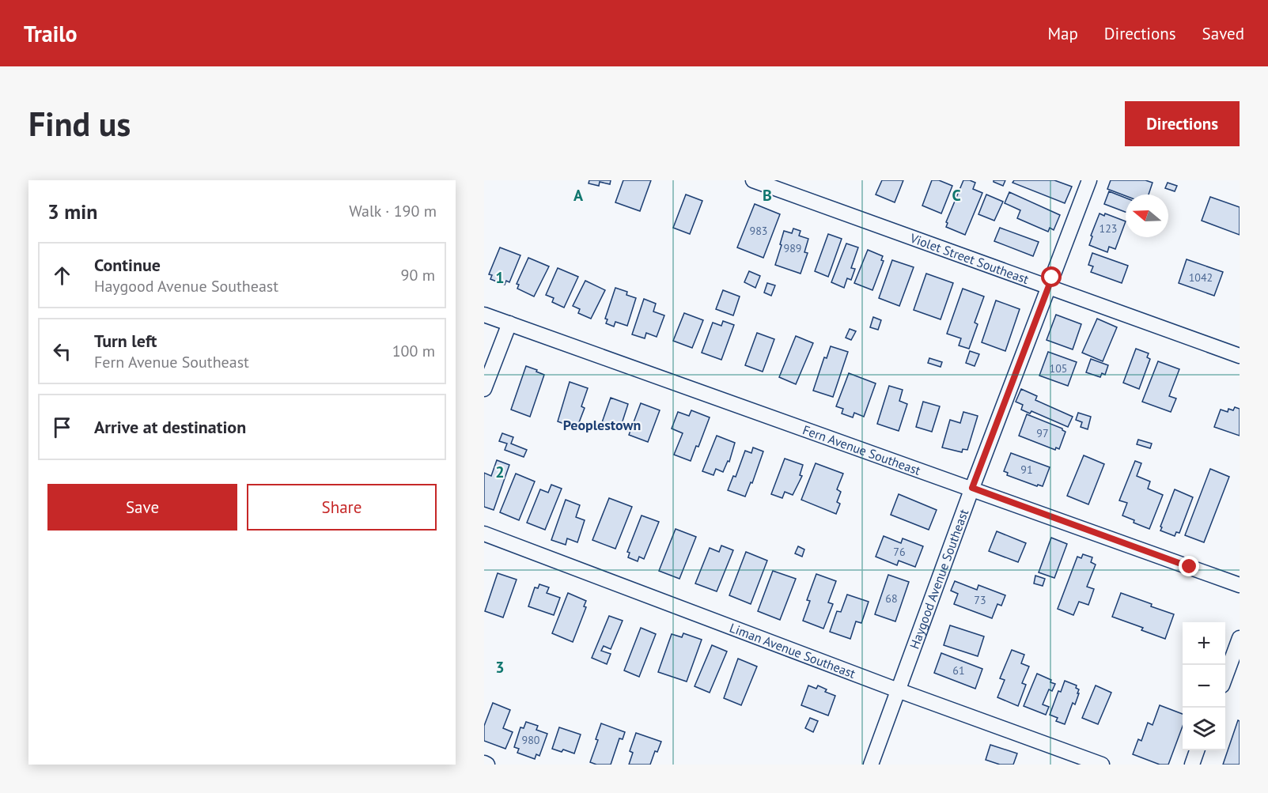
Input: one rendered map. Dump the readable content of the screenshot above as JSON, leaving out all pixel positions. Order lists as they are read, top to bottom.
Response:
{
  "streets": {
    "street": [
      "Violet Street Southeast",
      "Fern Avenue Southeast",
      "Haygood Avenue Southeast",
      "Liman Avenue Southeast"
    ]
  },
  "crossings": [
    ["Violet Street Southeast", "Haygood Avenue Southeast"],
    ["Fern Avenue Southeast", "Haygood Avenue Southeast"],
    ["Haygood Avenue Southeast", "Liman Avenue Southeast"]
  ],
  "districts": ["Peoplestown"],
  "house_numbers": [
    "123",
    "983",
    "989",
    "1042",
    "105",
    "97",
    "91",
    "76",
    "68",
    "73",
    "61",
    "980"
  ],
  "north": "left",
  "page": {
    "header": "Trailo",
    "nav": ["Map", "Directions", "Saved"],
    "buttons": [
      "Directions",
      ["Save", "Share"]
    ],
    "title": "Find us",
    "heading": ["3 min", "Walk · 190 m"],
    "list": [
      ["Continue", "Haygood Avenue Southeast", "90 m"],
      ["Turn left", "Fern Avenue Southeast", "100 m"],
      "Arrive at destination"
    ],
    "map_buttons": ["+", "−"]
  },
  "grid": {
    "columns": ["A", "B", "C"],
    "rows": ["1", "2", "3"]
  }
}
